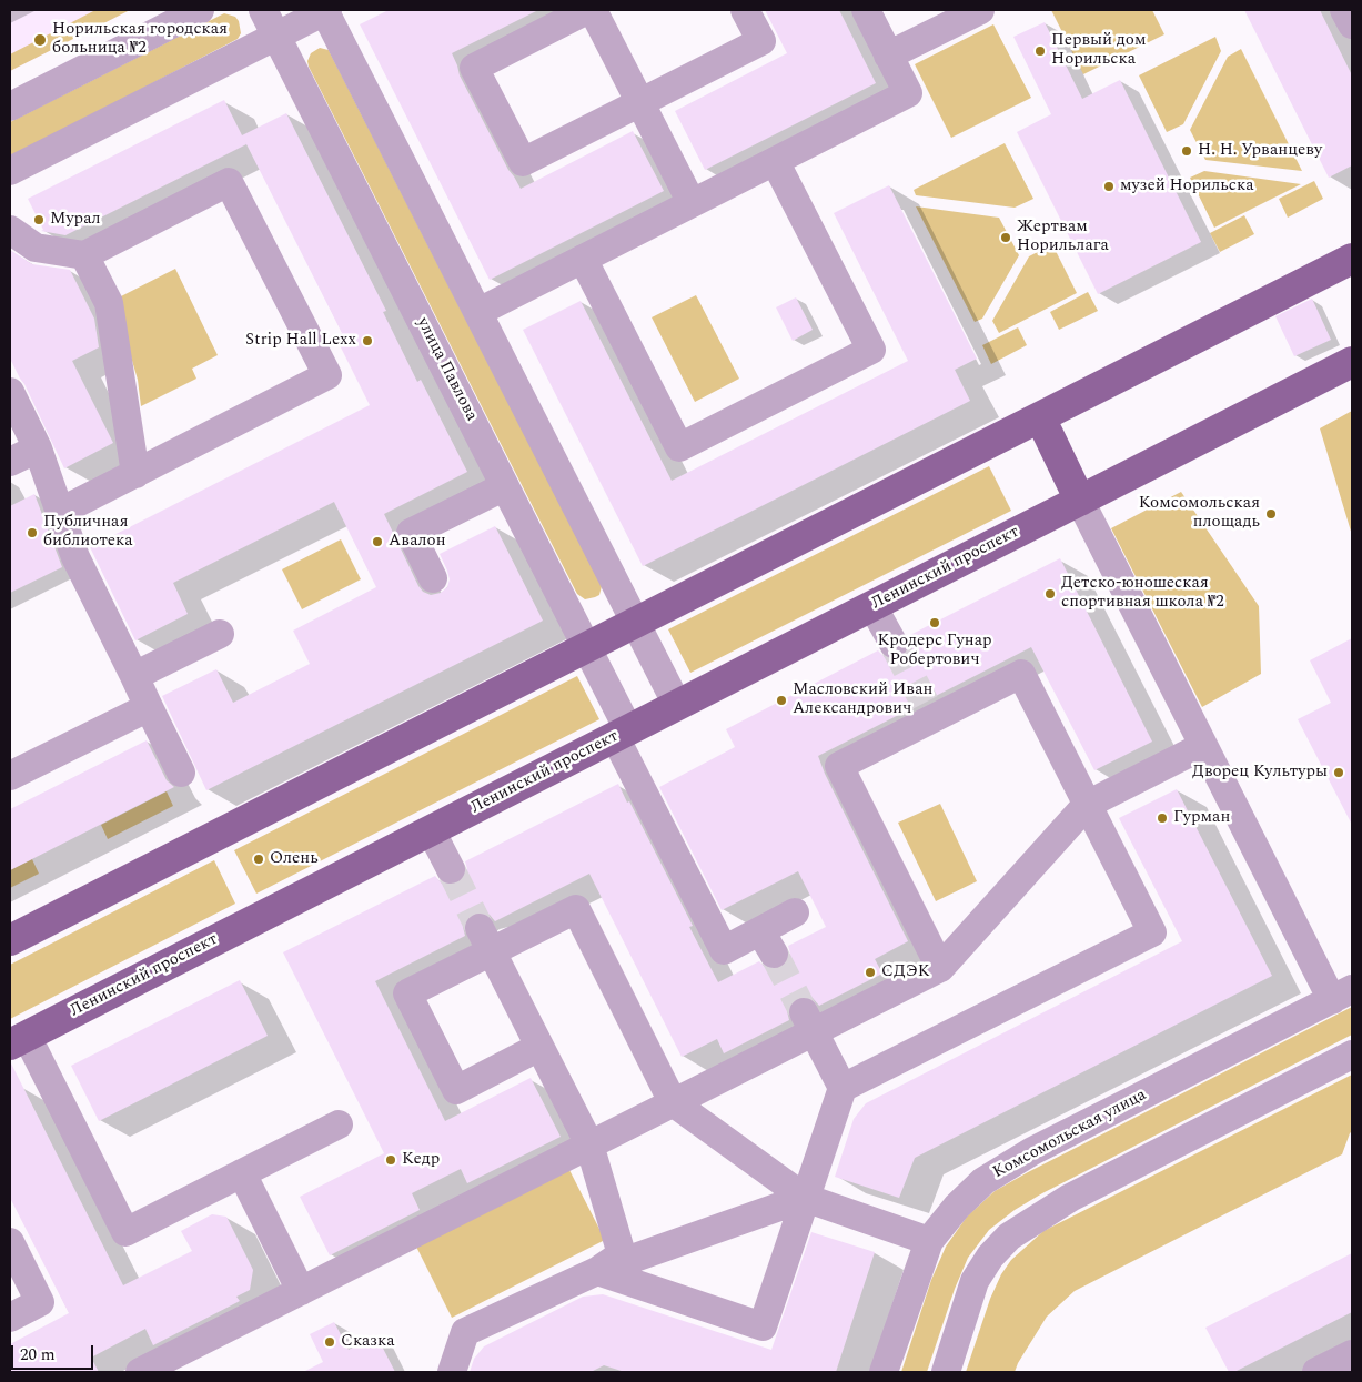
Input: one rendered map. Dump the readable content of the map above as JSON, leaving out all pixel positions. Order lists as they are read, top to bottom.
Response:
{
  "streets": {
    "main road": ["Ленинский проспект"],
    "street": ["улица Павлова", "Комсомольская улица"]
  },
  "crossings": [
    ["улица Павлова", "Ленинский проспект"]
  ],
  "places": [
    "Норильская городская больница №2",
    "Первый дом Норильска",
    "Н. Н. Урванцеву",
    "музей Норильска",
    "Мурал",
    "Жертвам Норильлага",
    "Strip Hall Lexx",
    "Комсомольская площадь",
    "Публичная библиотека",
    "Авалон",
    "Детско-юношеская спортивная школа №2",
    "Кродерс Гунар Робертович",
    "Масловский Иван Александрович",
    "Дворец Культуры",
    "Гурман",
    "Олень",
    "СДЭК",
    "Кедр",
    "Сказка"
  ],
  "scale_bar": "20 m"
}
